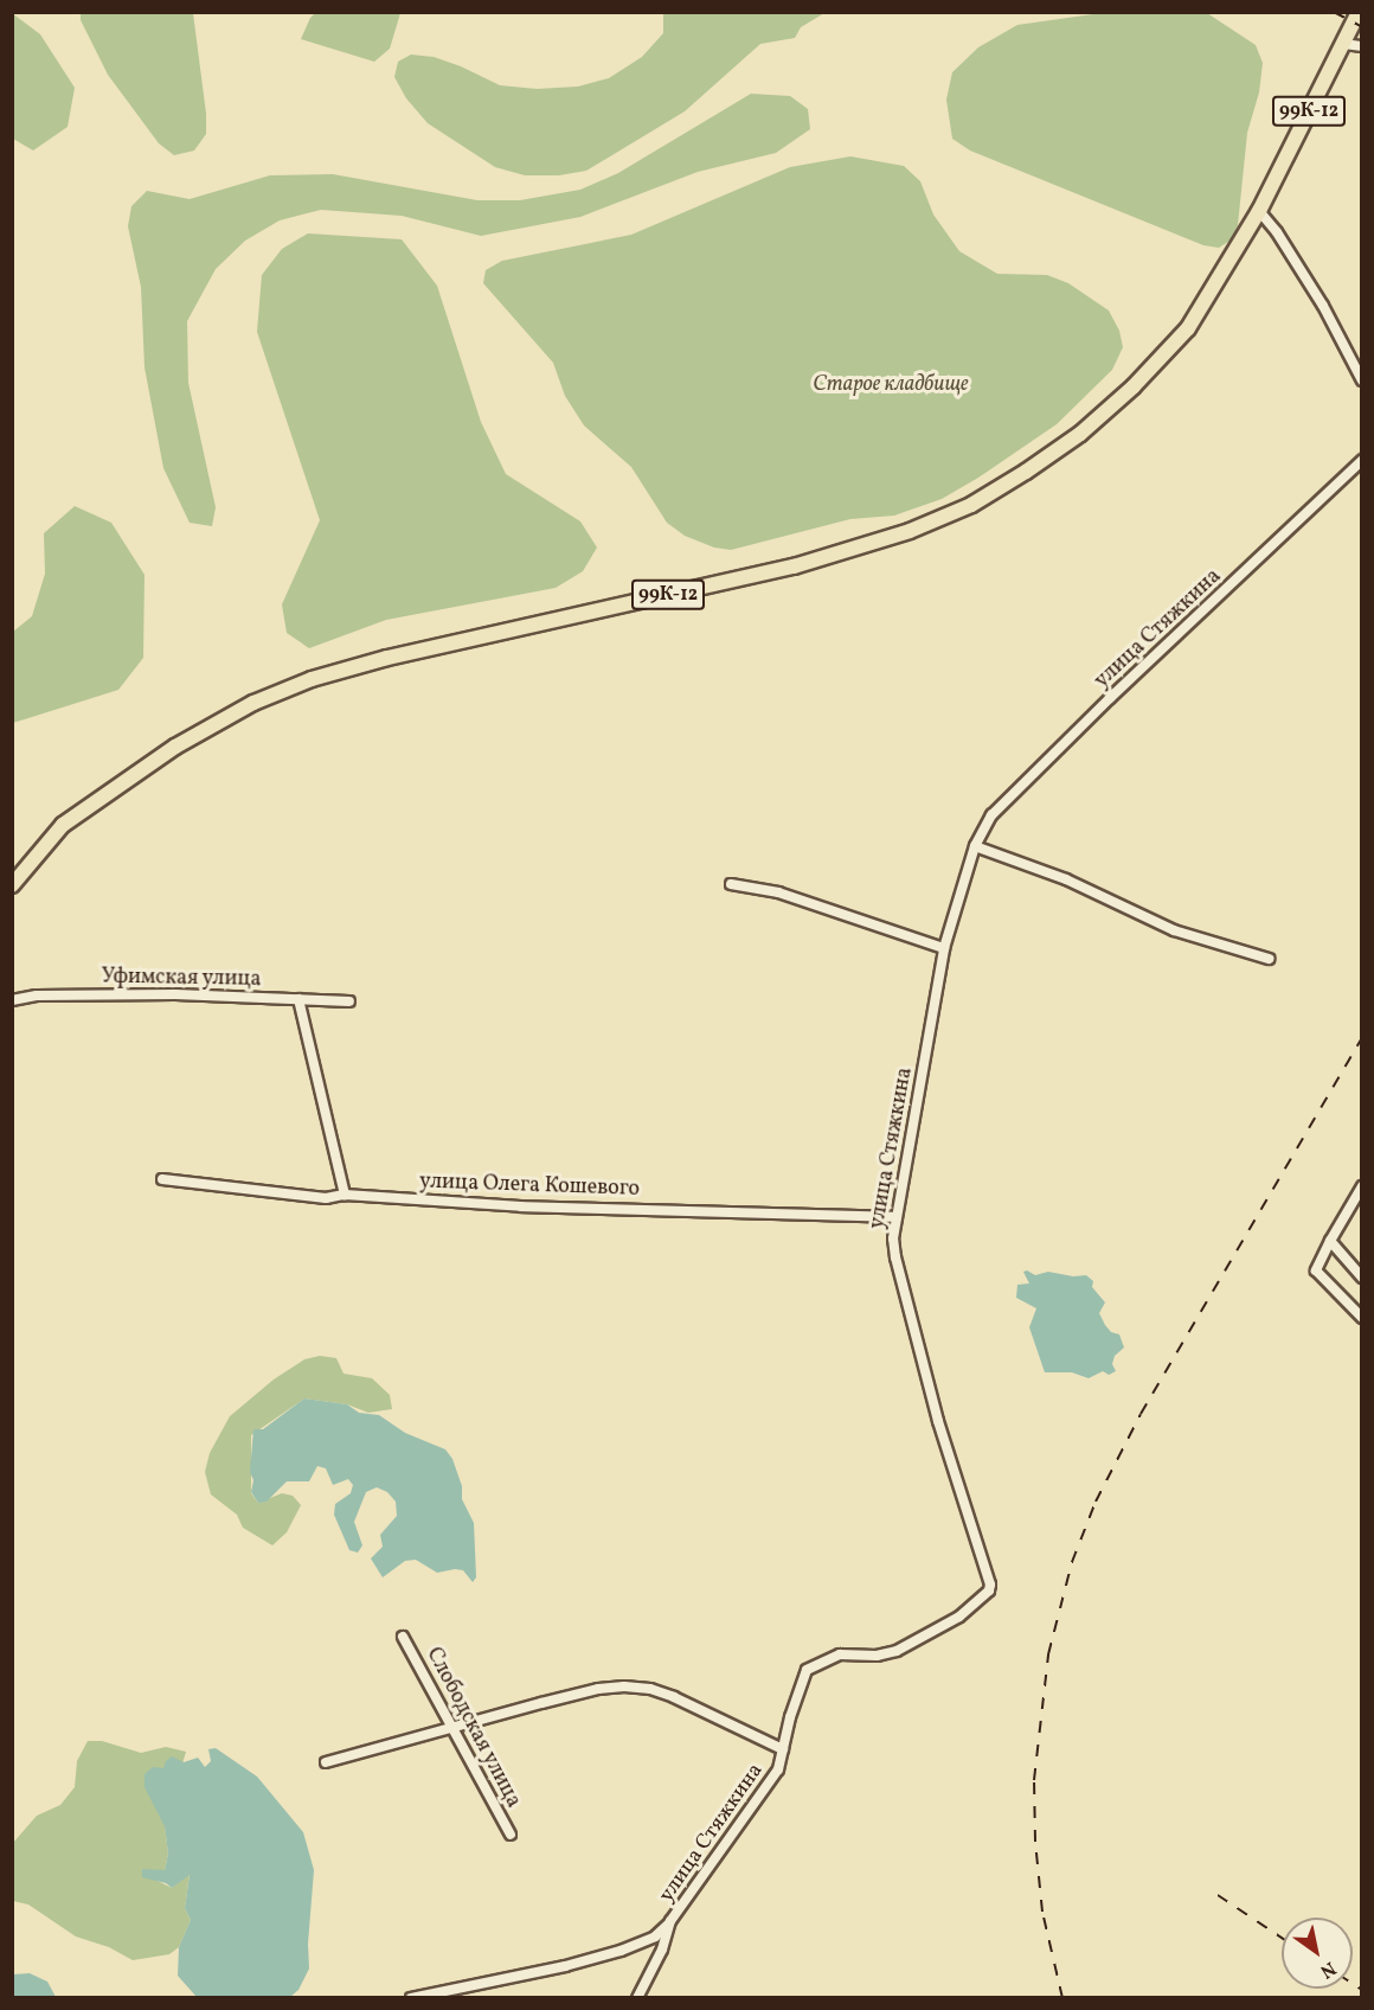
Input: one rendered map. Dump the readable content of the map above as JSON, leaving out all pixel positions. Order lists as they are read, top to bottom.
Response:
{
  "streets": {
    "main road": ["99К-12"],
    "street": [
      "улица Стяжкина",
      "Уфимская улица",
      "улица Олега Кошевого",
      "Слободская улица"
    ]
  },
  "crossings": [
    ["улица Стяжкина", "улица Олега Кошевого"]
  ],
  "parks": ["Старое кладбище"],
  "north": "bottom right"
}
